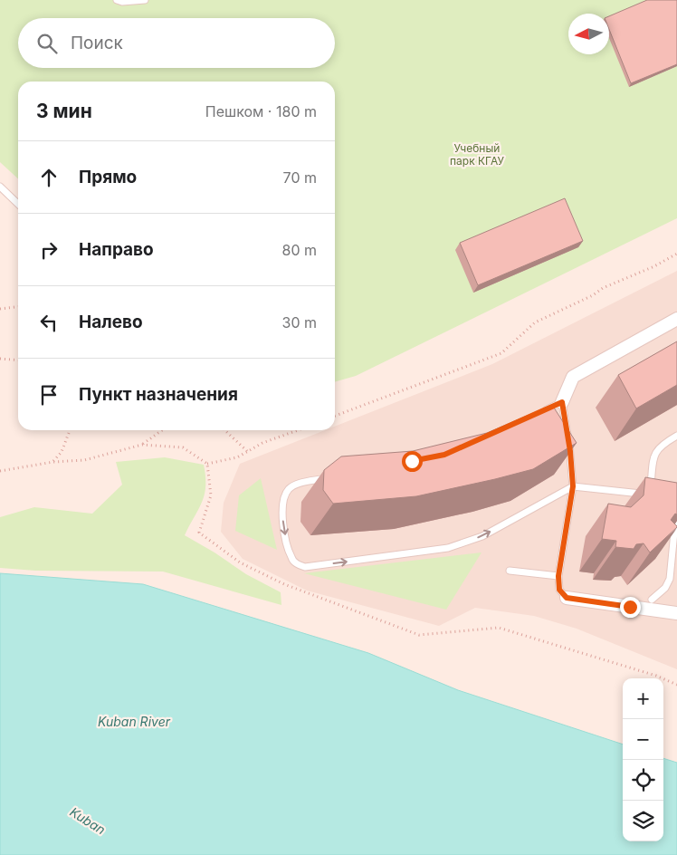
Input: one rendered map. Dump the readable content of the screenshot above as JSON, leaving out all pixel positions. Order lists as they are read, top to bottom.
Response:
{
  "water": ["Kuban River", "Kuban"],
  "parks": ["Учебный парк КГАУ"],
  "north": "left",
  "page": {
    "search": "Поиск",
    "heading": ["3 мин", "Пешком · 180 m"],
    "list": [
      ["Прямо", "70 m"],
      ["Направо", "80 m"],
      ["Налево", "30 m"],
      "Пункт назначения"
    ],
    "map_buttons": ["+", "−"]
  }
}
